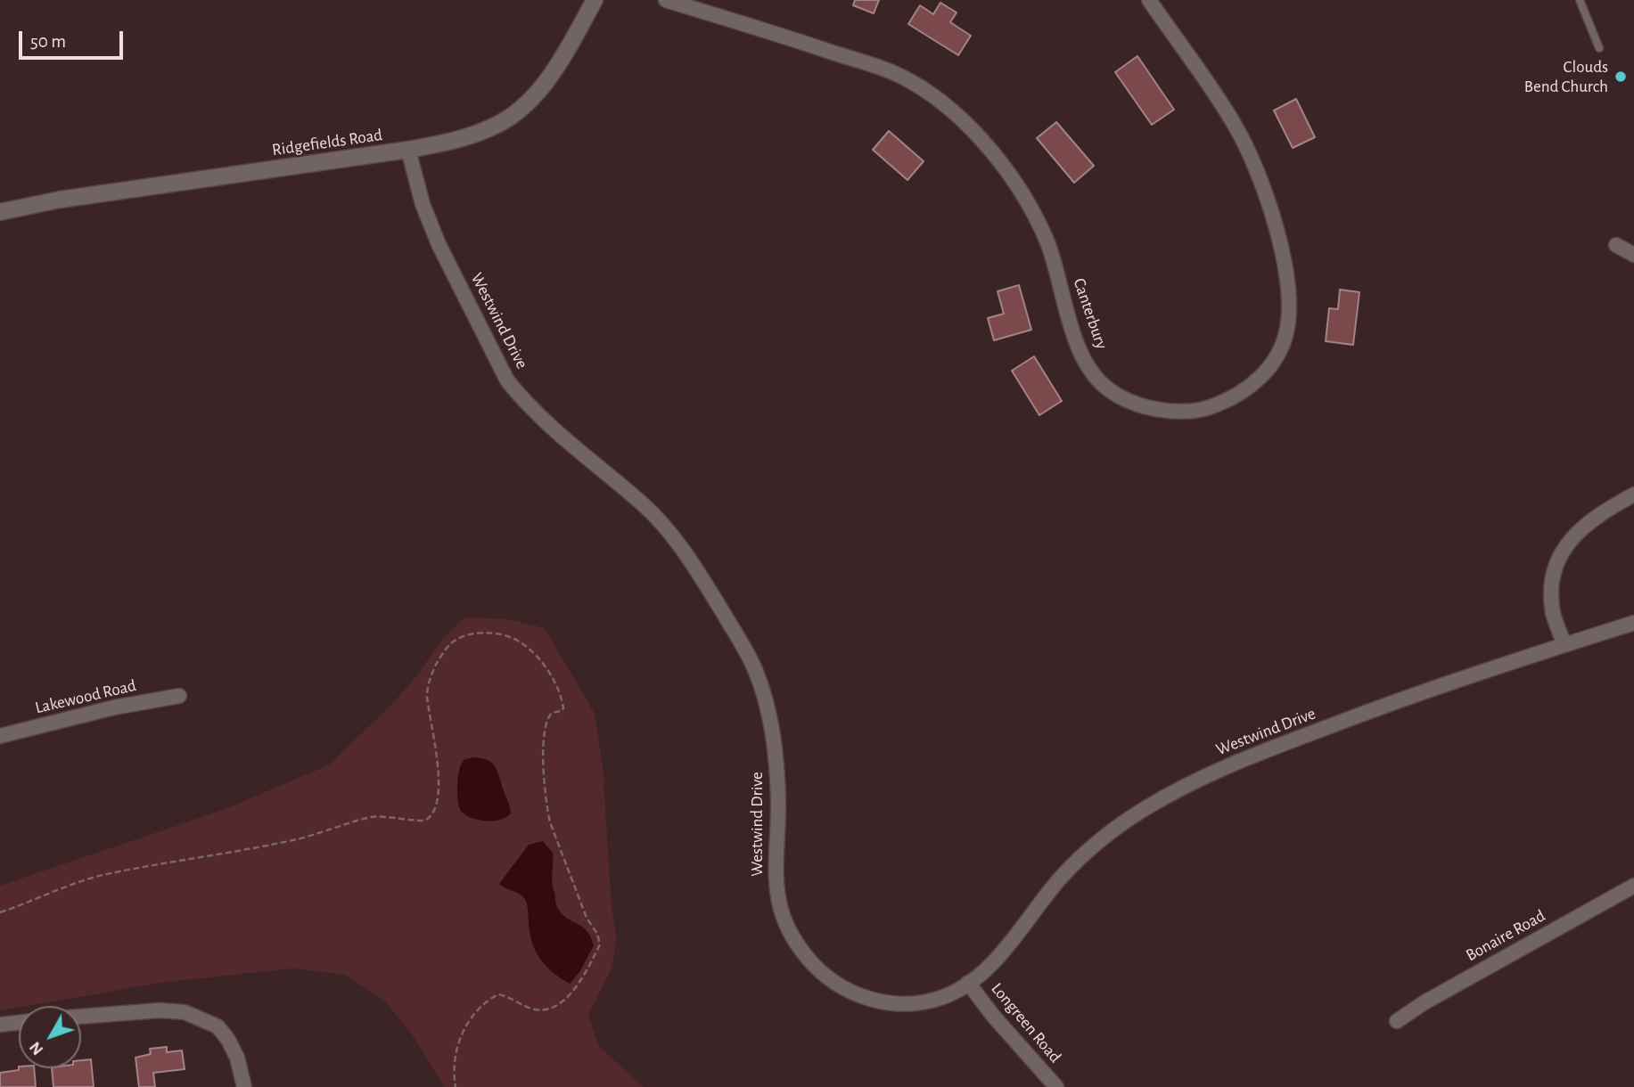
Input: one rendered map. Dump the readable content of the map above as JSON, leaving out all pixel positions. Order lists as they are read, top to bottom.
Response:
{
  "streets": {
    "street": [
      "Ridgefields Road",
      "Canterbury",
      "Westwind Drive",
      "Lakewood Road",
      "Bonaire Road",
      "Longreen Road"
    ]
  },
  "crossings": [
    ["Ridgefields Road", "Westwind Drive"],
    ["Westwind Drive", "Longreen Road"]
  ],
  "places": ["Clouds Bend Church"],
  "scale_bar": "50 m",
  "north": "bottom left"
}
